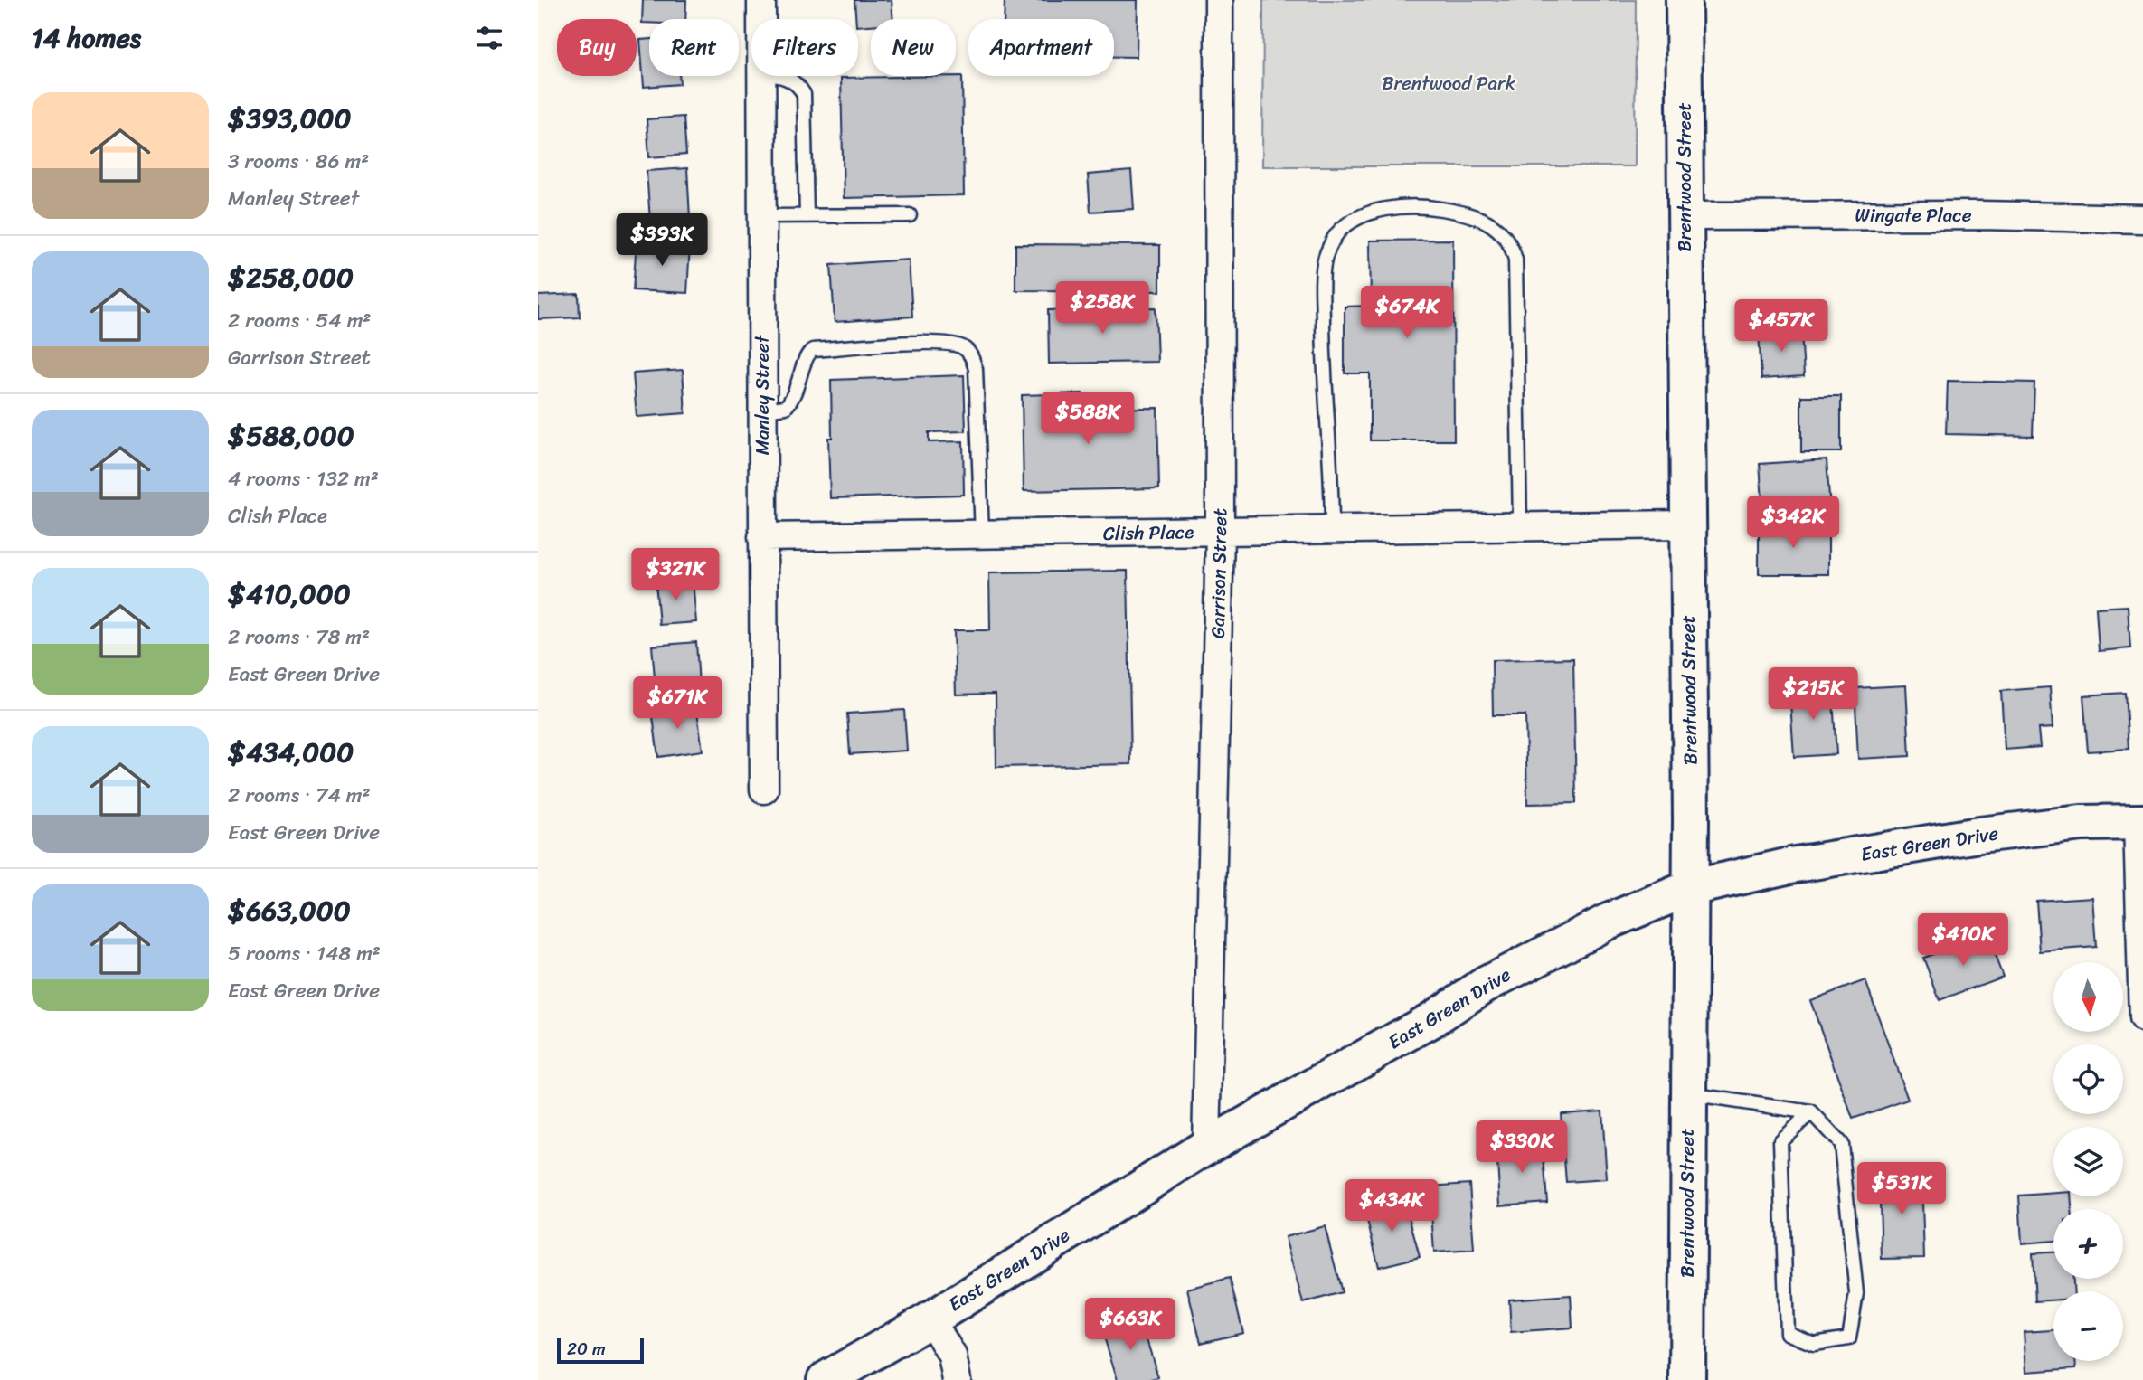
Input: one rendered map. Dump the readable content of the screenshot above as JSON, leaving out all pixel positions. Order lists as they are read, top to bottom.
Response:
{
  "streets": {
    "main road": ["Brentwood Street", "East Green Drive"],
    "street": [
      "Wingate Place",
      "Manley Street",
      "Clish Place",
      "Garrison Street"
    ]
  },
  "crossings": [
    ["Brentwood Street", "Wingate Place"],
    ["Brentwood Street", "Clish Place"],
    ["Brentwood Street", "East Green Drive"],
    ["Manley Street", "Clish Place"],
    ["Clish Place", "Garrison Street"],
    ["Garrison Street", "East Green Drive"]
  ],
  "parks": ["Brentwood Park"],
  "scale_bar": "20 m",
  "north": "bottom",
  "page": {
    "heading": "14 homes",
    "chip": [
      "Buy",
      "Rent",
      "Filters",
      "New",
      "Apartment"
    ],
    "list": [
      {
        "name": "$393,000",
        "note": "3 rooms · 86 m² · Manley Street"
      },
      {
        "name": "$258,000",
        "note": "2 rooms · 54 m² · Garrison Street"
      },
      {
        "name": "$588,000",
        "note": "4 rooms · 132 m² · Clish Place"
      },
      {
        "name": "$410,000",
        "note": "2 rooms · 78 m² · East Green Drive"
      },
      {
        "name": "$434,000",
        "note": "2 rooms · 74 m² · East Green Drive"
      },
      {
        "name": "$663,000",
        "note": "5 rooms · 148 m² · East Green Drive"
      }
    ],
    "price": [
      "$393K",
      "$258K",
      "$674K",
      "$457K",
      "$588K",
      "$342K",
      "$321K",
      "$215K",
      "$671K",
      "$410K",
      "$330K",
      "$531K",
      "$434K",
      "$663K"
    ],
    "map_buttons": ["+", "−"],
    "scale": "20 m"
  }
}
